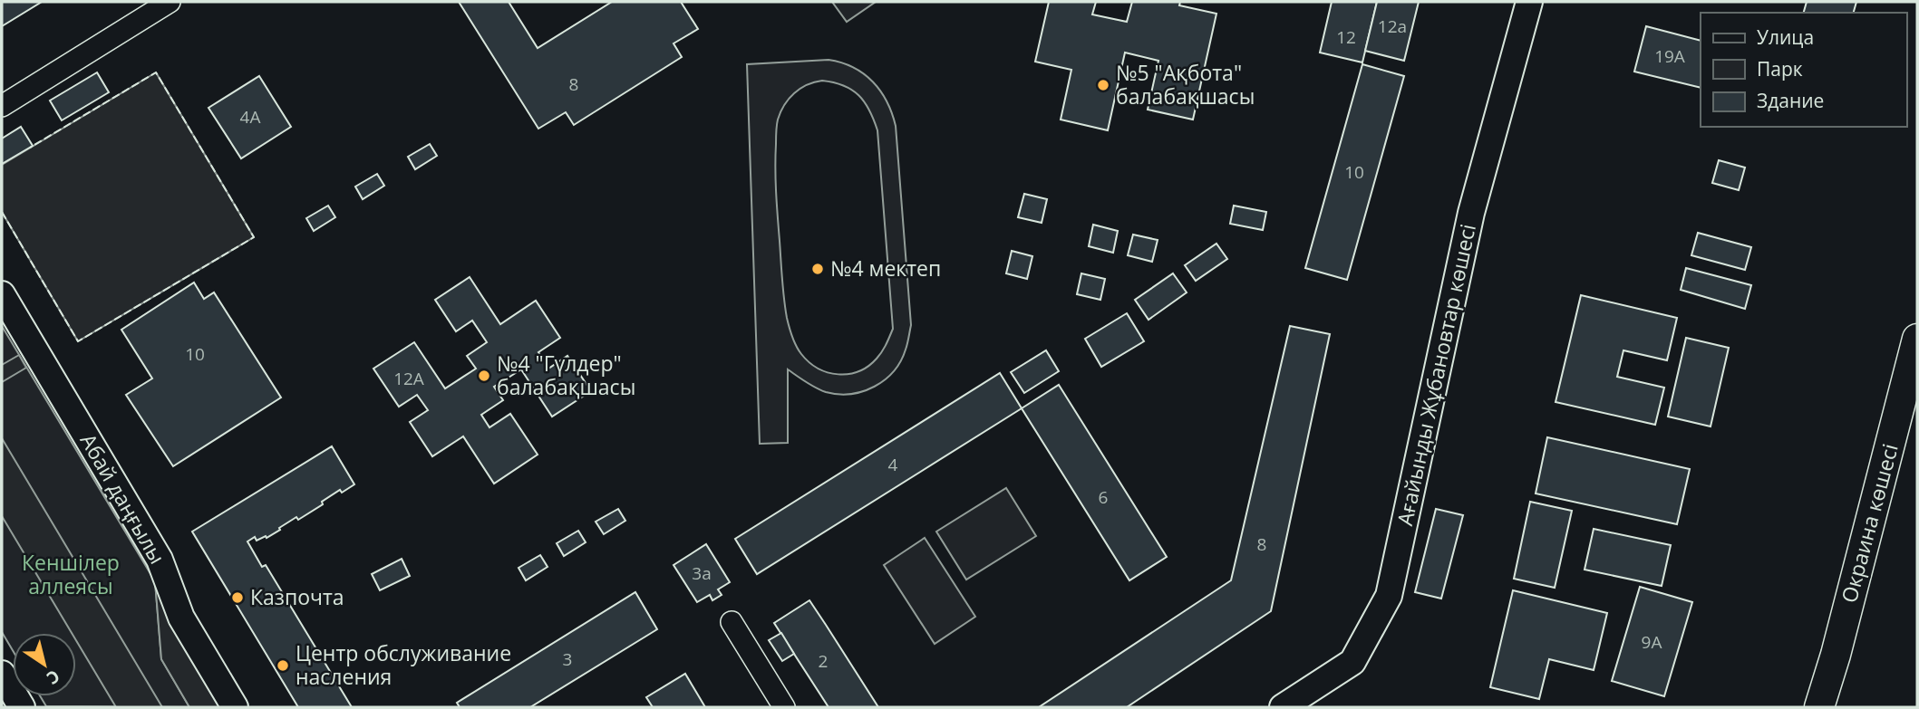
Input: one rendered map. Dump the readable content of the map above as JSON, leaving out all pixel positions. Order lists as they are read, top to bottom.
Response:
{
  "streets": {
    "main road": ["Окраина көшесі"],
    "street": ["Ағайынды Жұбановтар көшесі", "Абай даңғылы"]
  },
  "parks": ["Кеншілер аллеясы"],
  "places": [
    "№5 \"Ақбота\" балабақшасы",
    "№4 мектеп",
    "№4 \"Гүлдер\" балабақшасы",
    "Казпочта",
    "Центр обслуживание насления"
  ],
  "house_numbers": [
    "12а",
    "12",
    "19А",
    "8",
    "4А",
    "10",
    "10",
    "12А",
    "4",
    "6",
    "8",
    "3а",
    "9А",
    "3",
    "2"
  ],
  "legend": ["Улица", "Парк", "Здание"],
  "north": "bottom right"
}
